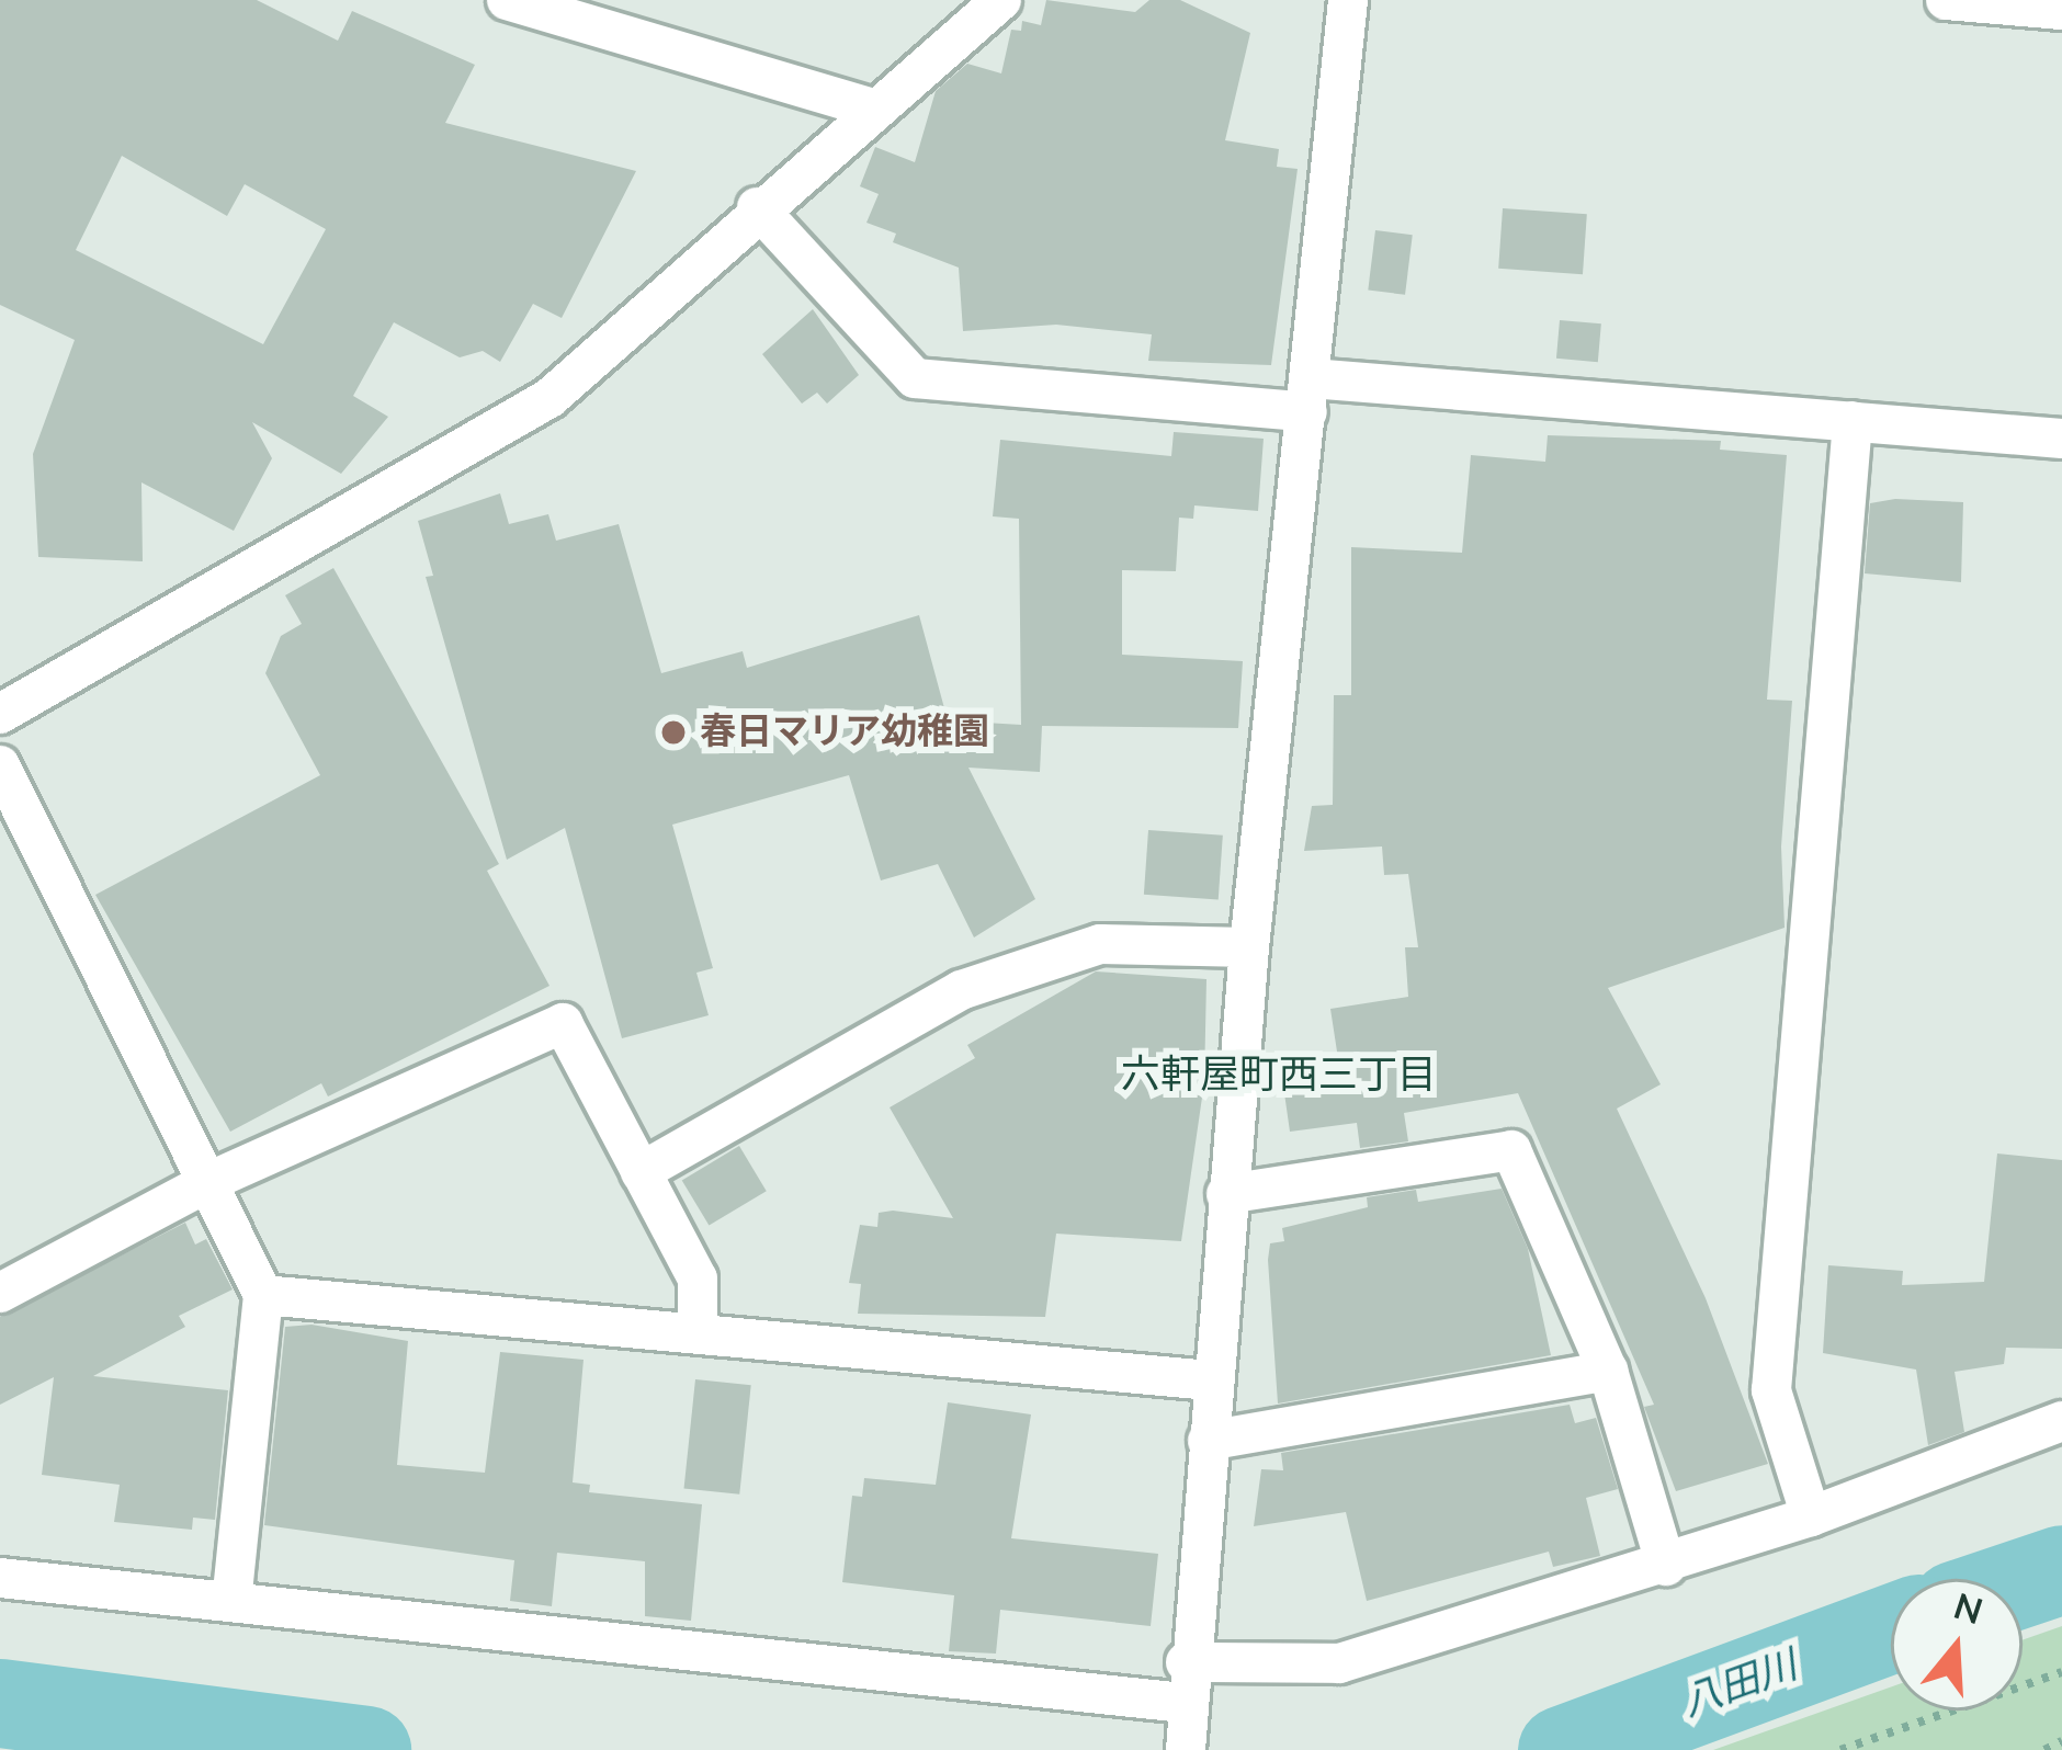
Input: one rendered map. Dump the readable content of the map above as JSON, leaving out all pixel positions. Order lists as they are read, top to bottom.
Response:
{
  "districts": ["六軒屋町西三丁目"],
  "water": ["八田川"],
  "places": ["春日マリア幼稚園"],
  "north": "top"
}
